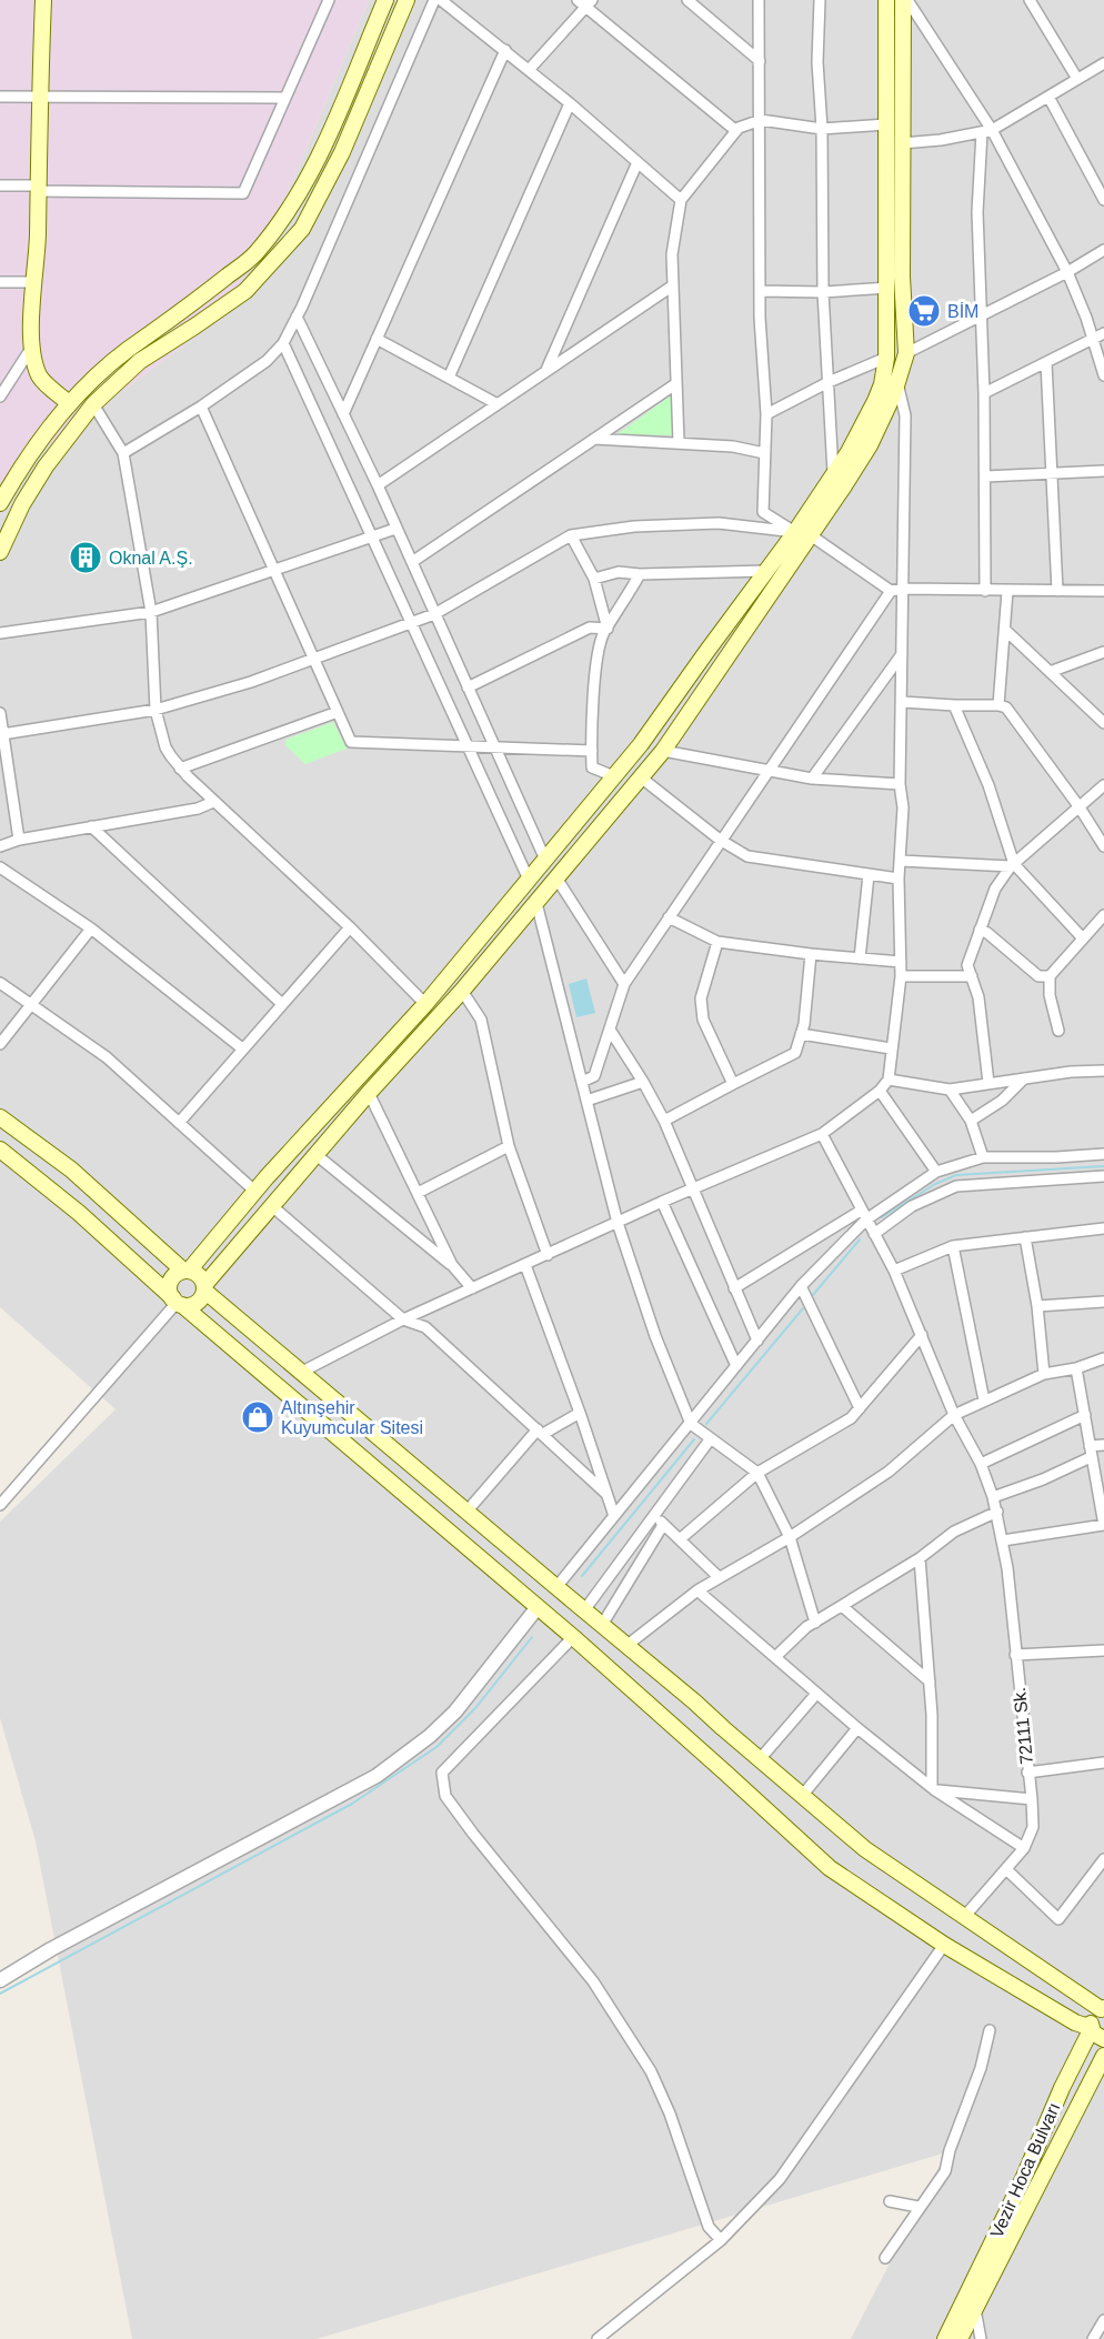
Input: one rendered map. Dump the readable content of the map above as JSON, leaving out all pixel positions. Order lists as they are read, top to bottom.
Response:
{
  "streets": {
    "main road": ["Vezir Hoca Bulvarı"],
    "street": ["72111 Sk."]
  },
  "places": {
    "supermarket": ["BİM"],
    "building": ["Oknal A.Ş."],
    "shop": ["Altınşehir Kuyumcular Sitesi"]
  }
}
